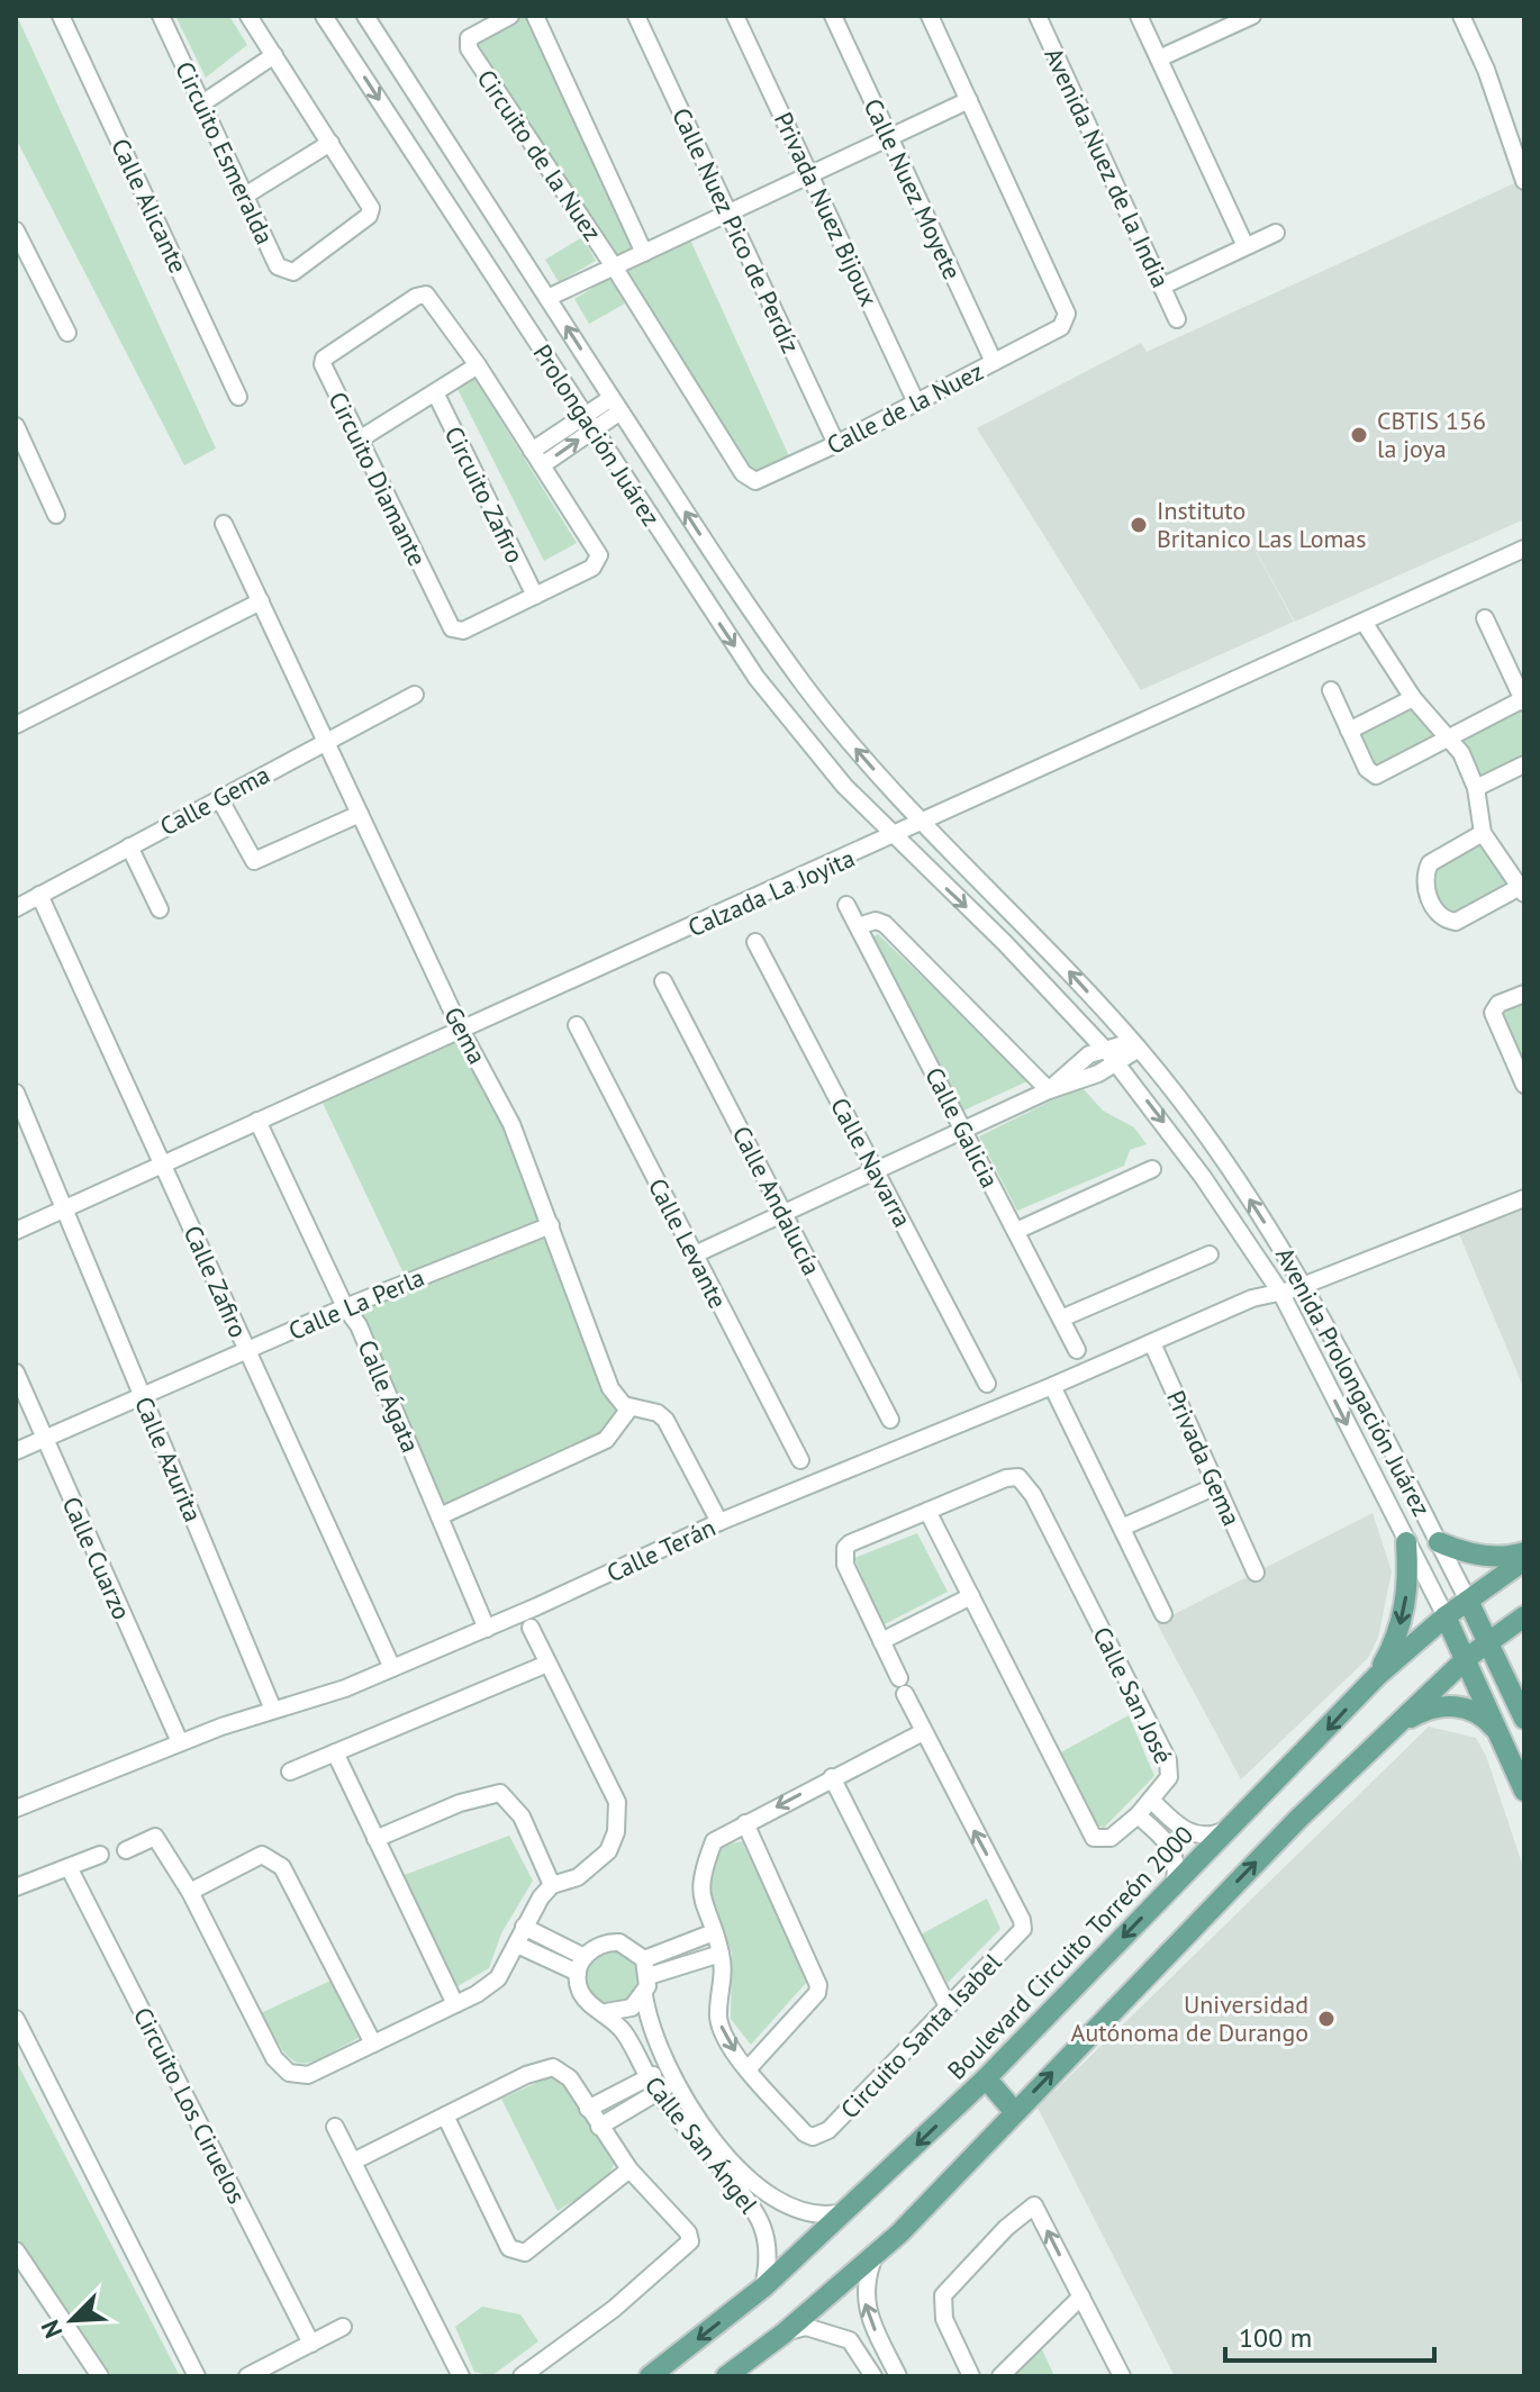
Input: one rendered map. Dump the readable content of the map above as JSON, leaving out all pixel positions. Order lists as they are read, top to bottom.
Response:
{
  "streets": {
    "main road": ["Avenida Prolongación Juárez", "Boulevard Circuito Torreón 2000"],
    "street": [
      "Circuito Esmeralda",
      "Circuito de la Nuez",
      "Avenida Nuez de la India",
      "Calle Nuez Moyete",
      "Calle Alicante",
      "Privada Nuez Bijoux",
      "Calle Nuez Pico de Perdíz",
      "Calle de la Nuez",
      "Prolongación Juárez",
      "Circuito Diamante",
      "Circuito Zafiro",
      "Calle Gema",
      "Calzada La Joyita",
      "Gema",
      "Calle Galicia",
      "Calle Navarra",
      "Calle Andalucía",
      "Calle Levante",
      "Calle Zafiro",
      "Calle La Perla",
      "Calle Ágata",
      "Privada Gema",
      "Calle Azurita",
      "Calle Terán",
      "Calle Cuarzo",
      "Calle San José",
      "Circuito Santa Isabel",
      "Circuito Los Ciruelos",
      "Calle San Ángel"
    ]
  },
  "crossings": [
    ["Circuito de la Nuez", "Calle de la Nuez"],
    ["Calle Nuez Moyete", "Calle de la Nuez"],
    ["Privada Nuez Bijoux", "Calle de la Nuez"],
    ["Calle Nuez Pico de Perdíz", "Calle de la Nuez"],
    ["Prolongación Juárez", "Calzada La Joyita"],
    ["Prolongación Juárez", "Avenida Prolongación Juárez"],
    ["Circuito Diamante", "Circuito Zafiro"],
    ["Calle Gema", "Gema"],
    ["Calle Gema", "Calle Zafiro"],
    ["Calzada La Joyita", "Gema"],
    ["Calzada La Joyita", "Calle Zafiro"],
    ["Calzada La Joyita", "Avenida Prolongación Juárez"],
    ["Calzada La Joyita", "Calle Ágata"],
    ["Calzada La Joyita", "Calle Azurita"],
    ["Gema", "Calle La Perla"],
    ["Calle Zafiro", "Calle La Perla"],
    ["Calle Zafiro", "Calle Terán"],
    ["Calle La Perla", "Calle Ágata"],
    ["Calle La Perla", "Calle Azurita"],
    ["Calle La Perla", "Calle Cuarzo"],
    ["Avenida Prolongación Juárez", "Calle Terán"],
    ["Avenida Prolongación Juárez", "Boulevard Circuito Torreón 2000"],
    ["Calle Ágata", "Calle Terán"],
    ["Privada Gema", "Calle Terán"],
    ["Calle Azurita", "Calle Terán"],
    ["Calle Terán", "Calle Cuarzo"],
    ["Calle San José", "Circuito Santa Isabel"],
    ["Boulevard Circuito Torreón 2000", "Calle San Ángel"]
  ],
  "places": ["CBTIS 156 la joya", "Instituto Britanico Las Lomas", "Universidad Autónoma de Durango"],
  "scale_bar": "100 m",
  "north": "bottom left"
}
